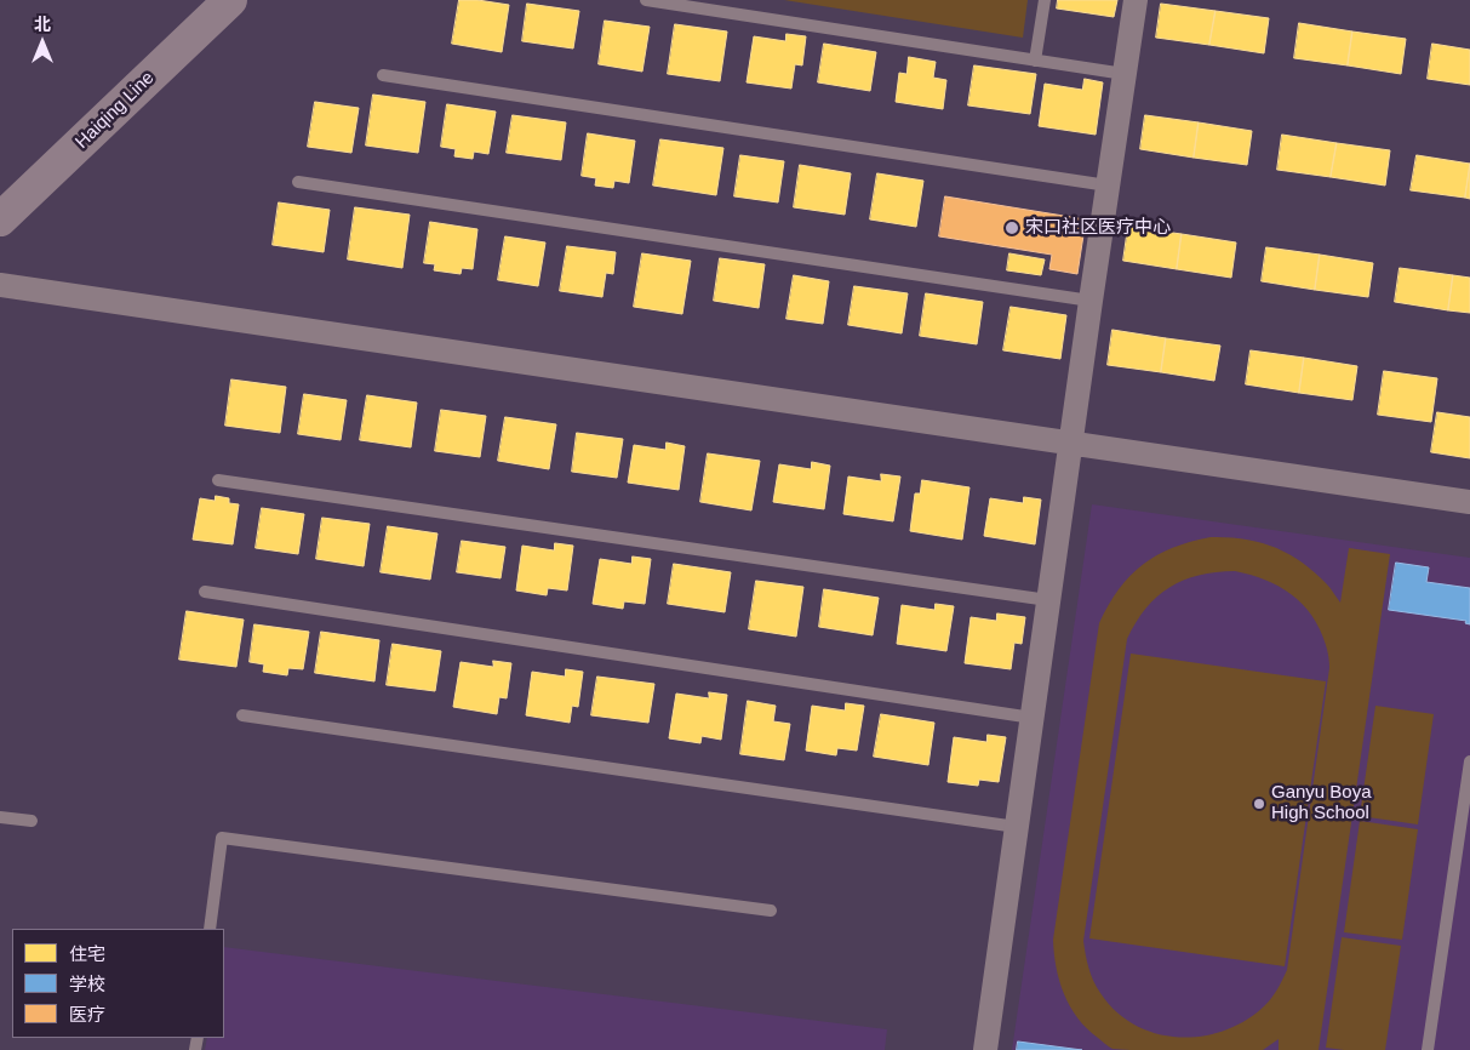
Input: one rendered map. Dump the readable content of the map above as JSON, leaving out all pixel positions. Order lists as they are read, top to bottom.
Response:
{
  "streets": {
    "main road": ["Haiqing Line"]
  },
  "places": ["宋口社区医疗中心", "Ganyu Boya High School"],
  "legend": ["住宅", "学校", "医疗"],
  "north": "top"
}
